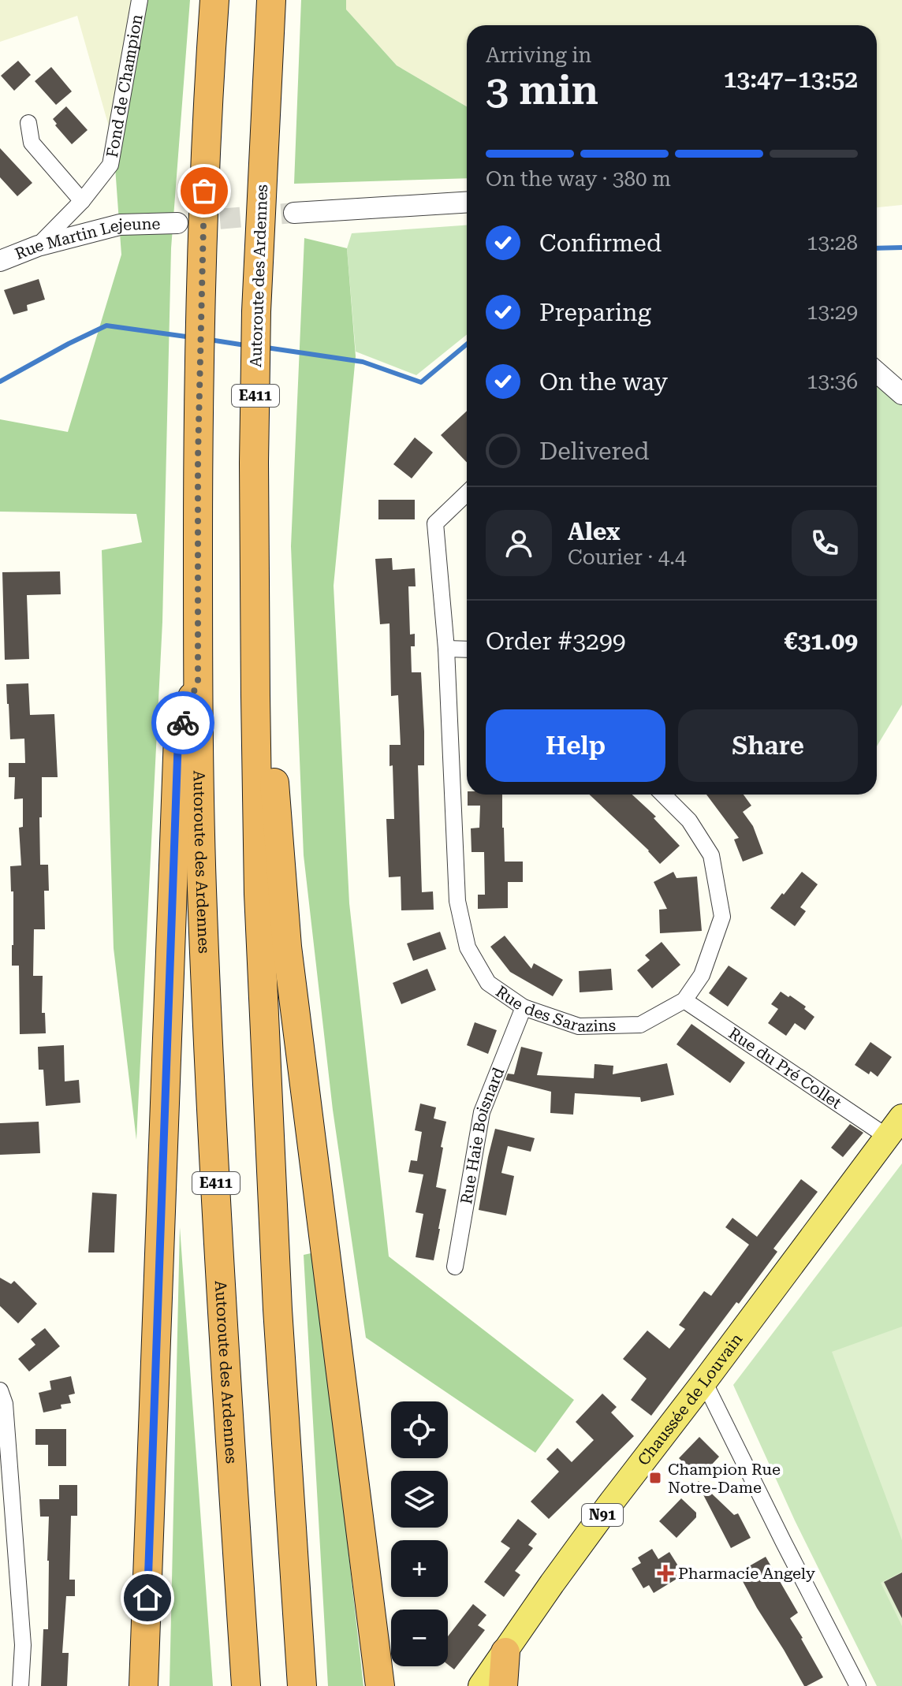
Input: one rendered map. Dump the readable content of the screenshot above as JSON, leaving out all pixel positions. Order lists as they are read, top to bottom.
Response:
{
  "streets": {
    "highway": ["Autoroute des Ardennes", "E411"],
    "main road": ["Chaussée de Louvain", "N91"],
    "street": [
      "Fond de Champion",
      "Rue Martin Lejeune",
      "Rue des Sarazins",
      "Rue du Pré Collet",
      "Rue Haie Boisnard"
    ]
  },
  "crossings": [
    ["Fond de Champion", "Rue Martin Lejeune"],
    ["Rue des Sarazins", "Rue du Pré Collet"],
    ["Rue des Sarazins", "Rue Haie Boisnard"],
    ["Rue du Pré Collet", "Chaussée de Louvain"]
  ],
  "places": {
    "transit": ["Champion Rue Notre-Dame"],
    "health": ["Pharmacie Angely"]
  },
  "page": {
    "heading": ["3 min", "Arriving in", "13:47–13:52"],
    "panel": [
      "Alex",
      "Courier · 4.4",
      "Order #3299",
      "€31.09"
    ],
    "bar": "On the way · 380 m",
    "list": [
      ["Confirmed", "13:28"],
      ["Preparing", "13:29"],
      ["On the way", "13:36"],
      "Delivered"
    ],
    "buttons": ["Help", "Share"],
    "map_buttons": ["+", "−"]
  }
}
